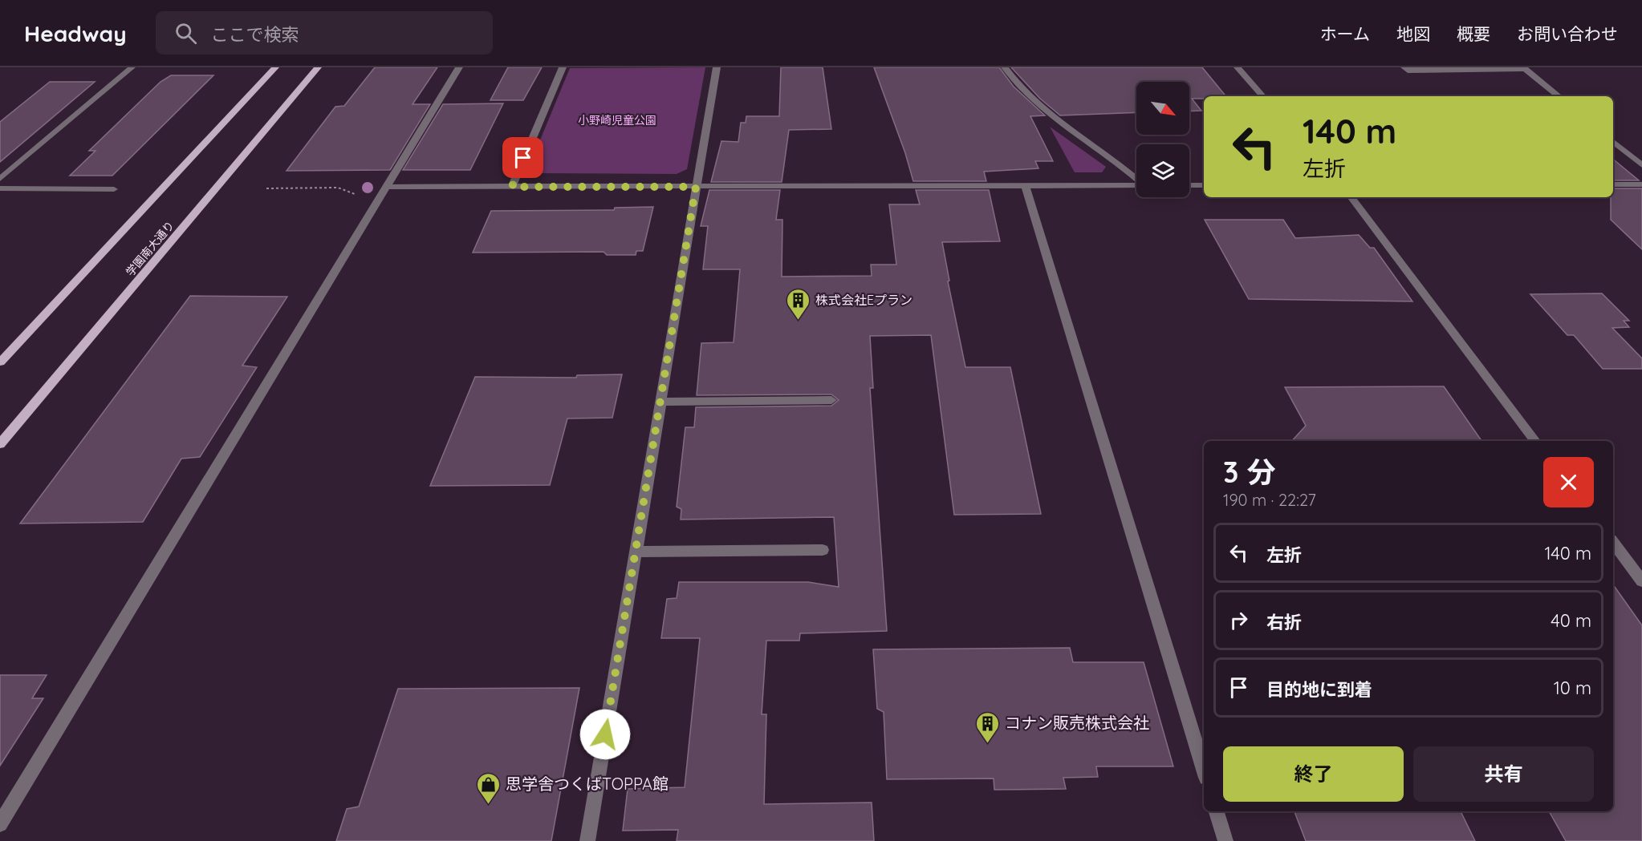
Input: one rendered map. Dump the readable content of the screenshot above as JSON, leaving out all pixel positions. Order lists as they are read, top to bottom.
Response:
{
  "streets": {
    "main road": ["学園南大通り"]
  },
  "parks": ["小野崎児童公園"],
  "places": {
    "building": ["株式会社Eプラン", "コナン販売株式会社"],
    "shop": ["思学舎つくばTOPPA館"]
  },
  "north": "bottom right",
  "page": {
    "header": "Headway",
    "search": "ここで検索",
    "nav": [
      "ホーム",
      "地図",
      "概要",
      "お問い合わせ"
    ],
    "turn": ["140 m", "左折"],
    "heading": ["3 分", "190 m · 22:27"],
    "list": [
      {
        "name": "左折",
        "value": "140 m"
      },
      {
        "name": "右折",
        "value": "40 m"
      },
      {
        "name": "目的地に到着",
        "value": "10 m"
      }
    ],
    "buttons": ["終了", "共有"]
  }
}
